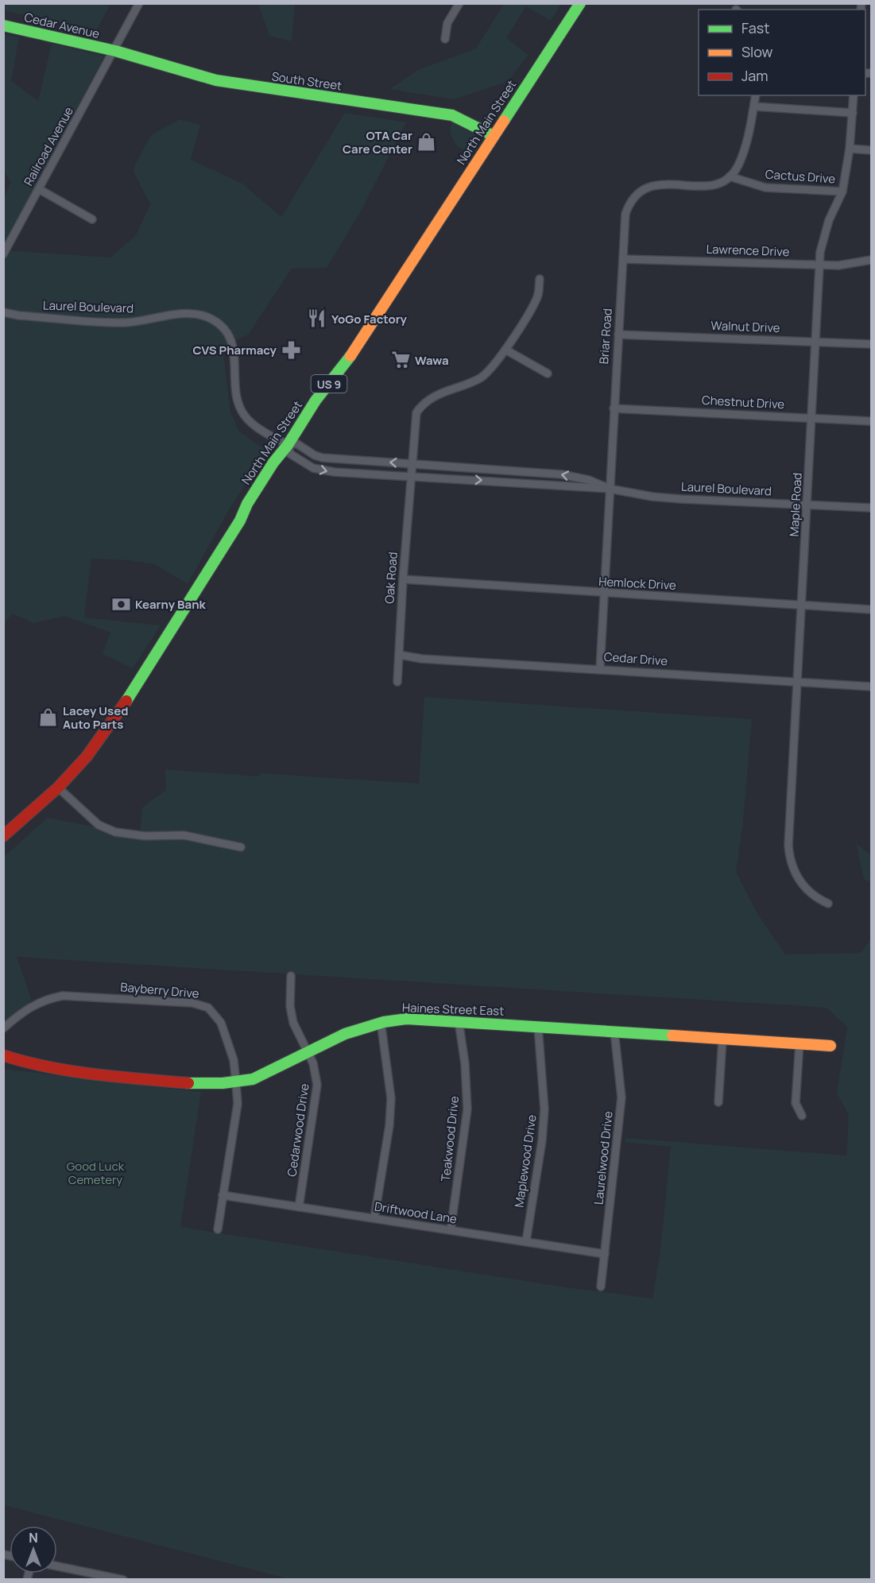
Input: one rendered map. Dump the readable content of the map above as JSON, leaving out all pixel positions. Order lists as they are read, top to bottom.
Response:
{
  "streets": {
    "main road": [
      "Cedar Avenue",
      "South Street",
      "North Main Street",
      "US 9",
      "Haines Street East"
    ],
    "street": [
      "Railroad Avenue",
      "Cactus Drive",
      "Lawrence Drive",
      "Laurel Boulevard",
      "Walnut Drive",
      "Briar Road",
      "Chestnut Drive",
      "Maple Road",
      "Oak Road",
      "Hemlock Drive",
      "Cedar Drive",
      "Bayberry Drive",
      "Cedarwood Drive",
      "Teakwood Drive",
      "Laurelwood Drive",
      "Maplewood Drive",
      "Driftwood Lane"
    ]
  },
  "crossings": [
    ["Cedar Avenue", "South Street"],
    ["Cedar Avenue", "Railroad Avenue"],
    ["South Street", "North Main Street"],
    ["South Street", "Railroad Avenue"],
    ["North Main Street", "Laurel Boulevard"],
    ["Cactus Drive", "Briar Road"],
    ["Cactus Drive", "Maple Road"],
    ["Lawrence Drive", "Briar Road"],
    ["Lawrence Drive", "Maple Road"],
    ["Laurel Boulevard", "Briar Road"],
    ["Laurel Boulevard", "Maple Road"],
    ["Laurel Boulevard", "Oak Road"],
    ["Walnut Drive", "Briar Road"],
    ["Walnut Drive", "Maple Road"],
    ["Briar Road", "Chestnut Drive"],
    ["Briar Road", "Hemlock Drive"],
    ["Briar Road", "Cedar Drive"],
    ["Chestnut Drive", "Maple Road"],
    ["Maple Road", "Hemlock Drive"],
    ["Maple Road", "Cedar Drive"],
    ["Oak Road", "Hemlock Drive"],
    ["Oak Road", "Cedar Drive"],
    ["Bayberry Drive", "Haines Street East"],
    ["Bayberry Drive", "Driftwood Lane"],
    ["Haines Street East", "Cedarwood Drive"],
    ["Haines Street East", "Teakwood Drive"],
    ["Haines Street East", "Laurelwood Drive"],
    ["Haines Street East", "Maplewood Drive"],
    ["Cedarwood Drive", "Driftwood Lane"],
    ["Teakwood Drive", "Driftwood Lane"],
    ["Laurelwood Drive", "Driftwood Lane"],
    ["Maplewood Drive", "Driftwood Lane"]
  ],
  "parks": ["Good Luck Cemetery"],
  "places": {
    "shop": ["OTA Car Care Center", "Lacey Used Auto Parts"],
    "restaurant": ["YoGo Factory"],
    "pharmacy": ["CVS Pharmacy"],
    "supermarket": ["Wawa"],
    "bank": ["Kearny Bank"]
  },
  "legend": ["Fast", "Slow", "Jam"],
  "north": "top"
}
